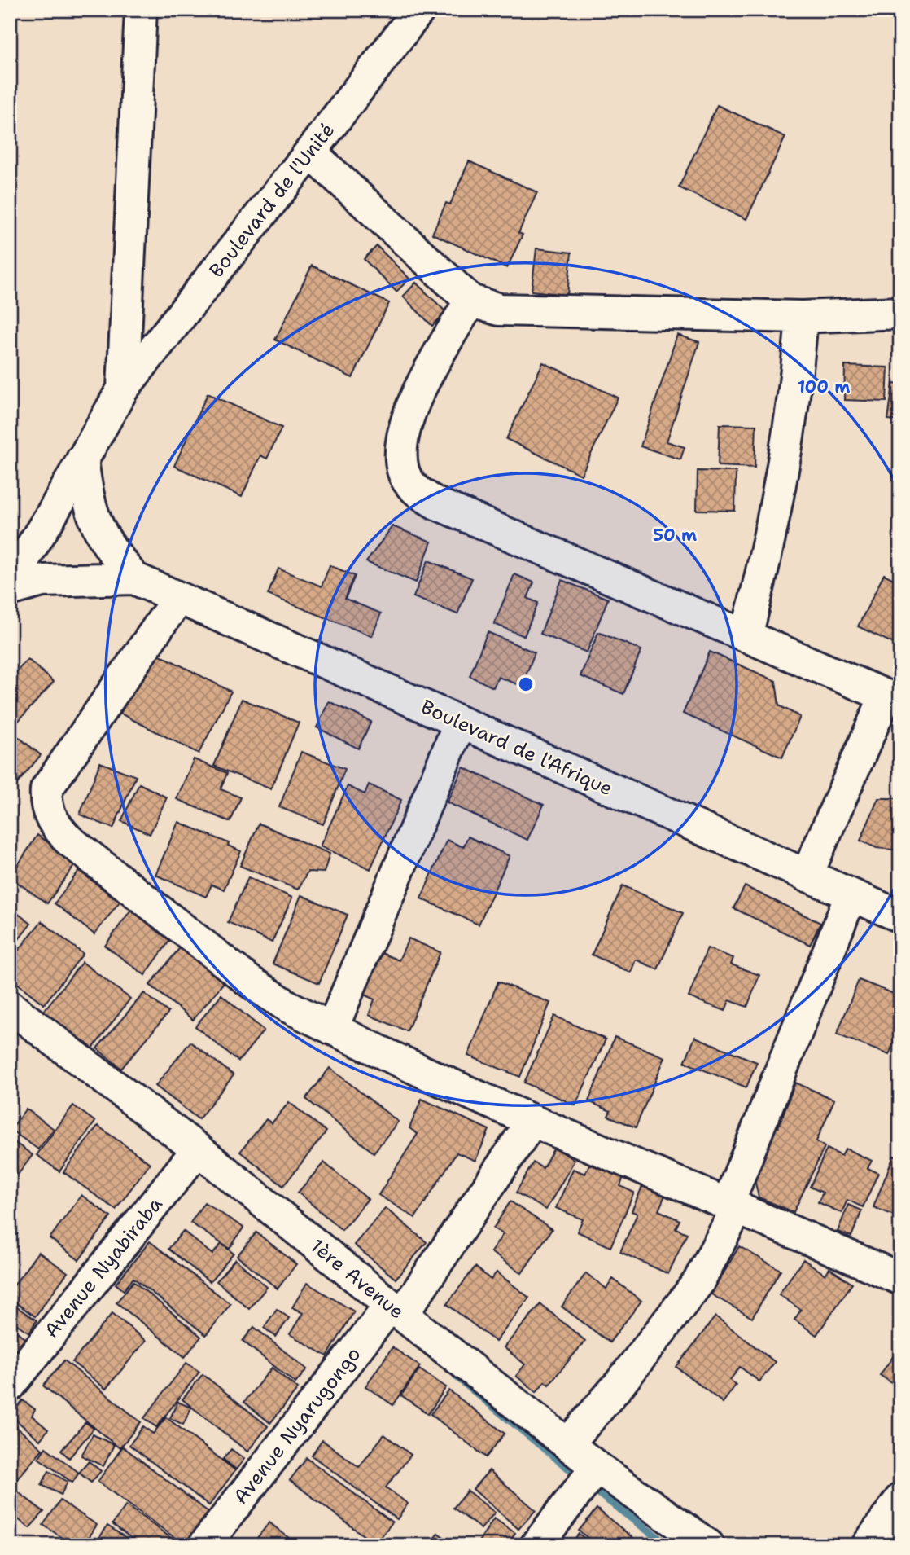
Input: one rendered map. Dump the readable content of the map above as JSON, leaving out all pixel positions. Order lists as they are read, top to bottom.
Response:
{
  "streets": {
    "street": [
      "Boulevard de l'Unité",
      "Boulevard de l'Afrique",
      "Avenue Nyabiraba",
      "1ère Avenue",
      "Avenue Nyarugongo"
    ]
  },
  "crossings": [
    ["Boulevard de l'Unité", "Boulevard de l'Afrique"],
    ["Avenue Nyabiraba", "1ère Avenue"],
    ["1ère Avenue", "Avenue Nyarugongo"]
  ],
  "rings": ["100 m", "50 m"]
}
